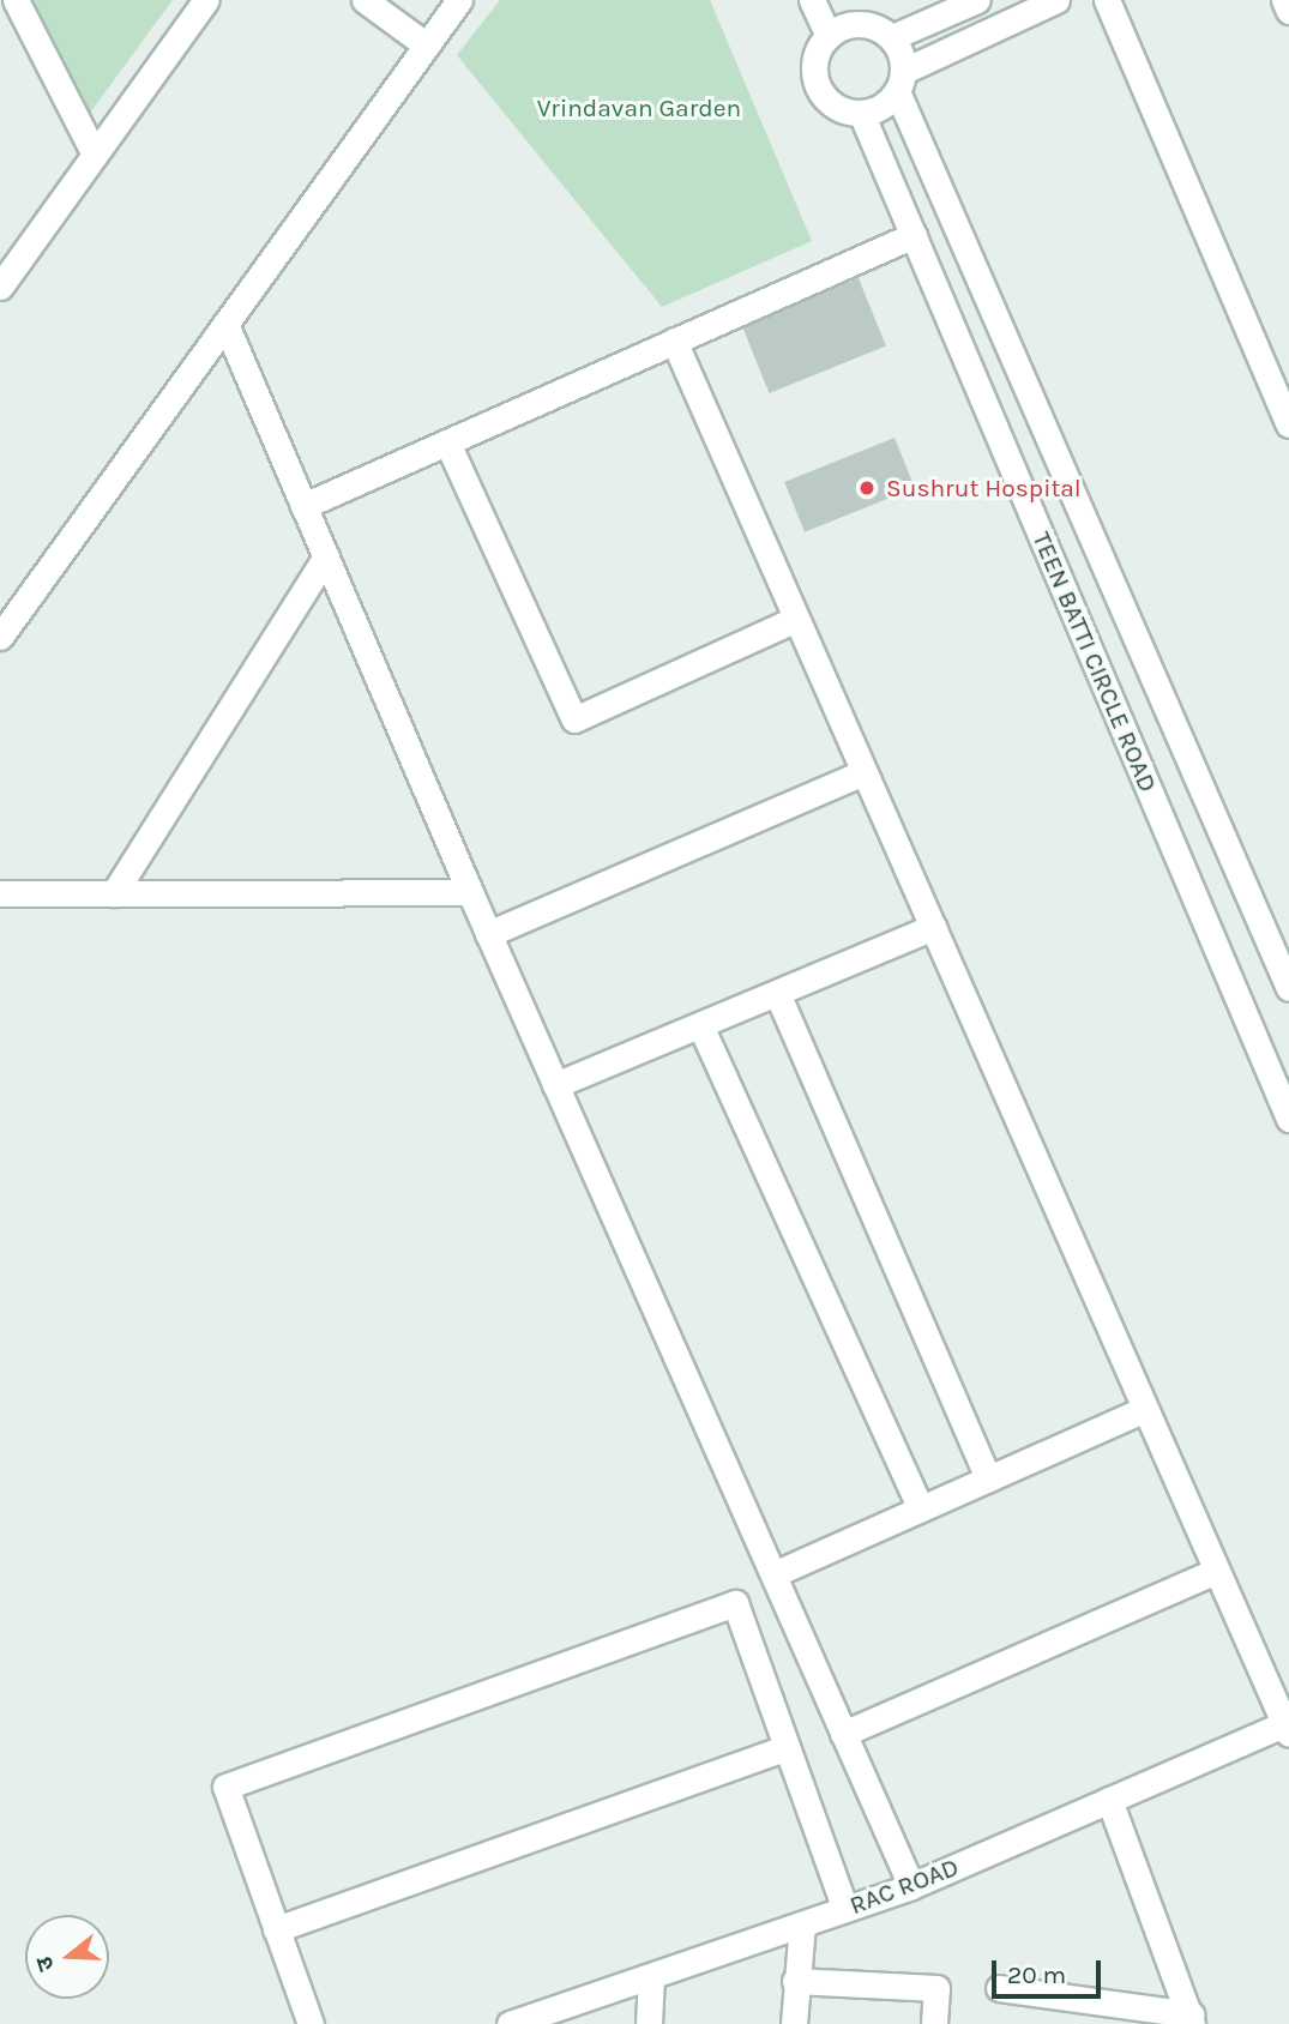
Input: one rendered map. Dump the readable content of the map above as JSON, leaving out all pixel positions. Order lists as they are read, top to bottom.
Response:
{
  "streets": {
    "street": ["TEEN BATTI CIRCLE ROAD", "RAC ROAD"]
  },
  "parks": ["Vrindavan Garden"],
  "places": ["Sushrut Hospital"],
  "scale_bar": "20 m",
  "north": "left"
}
